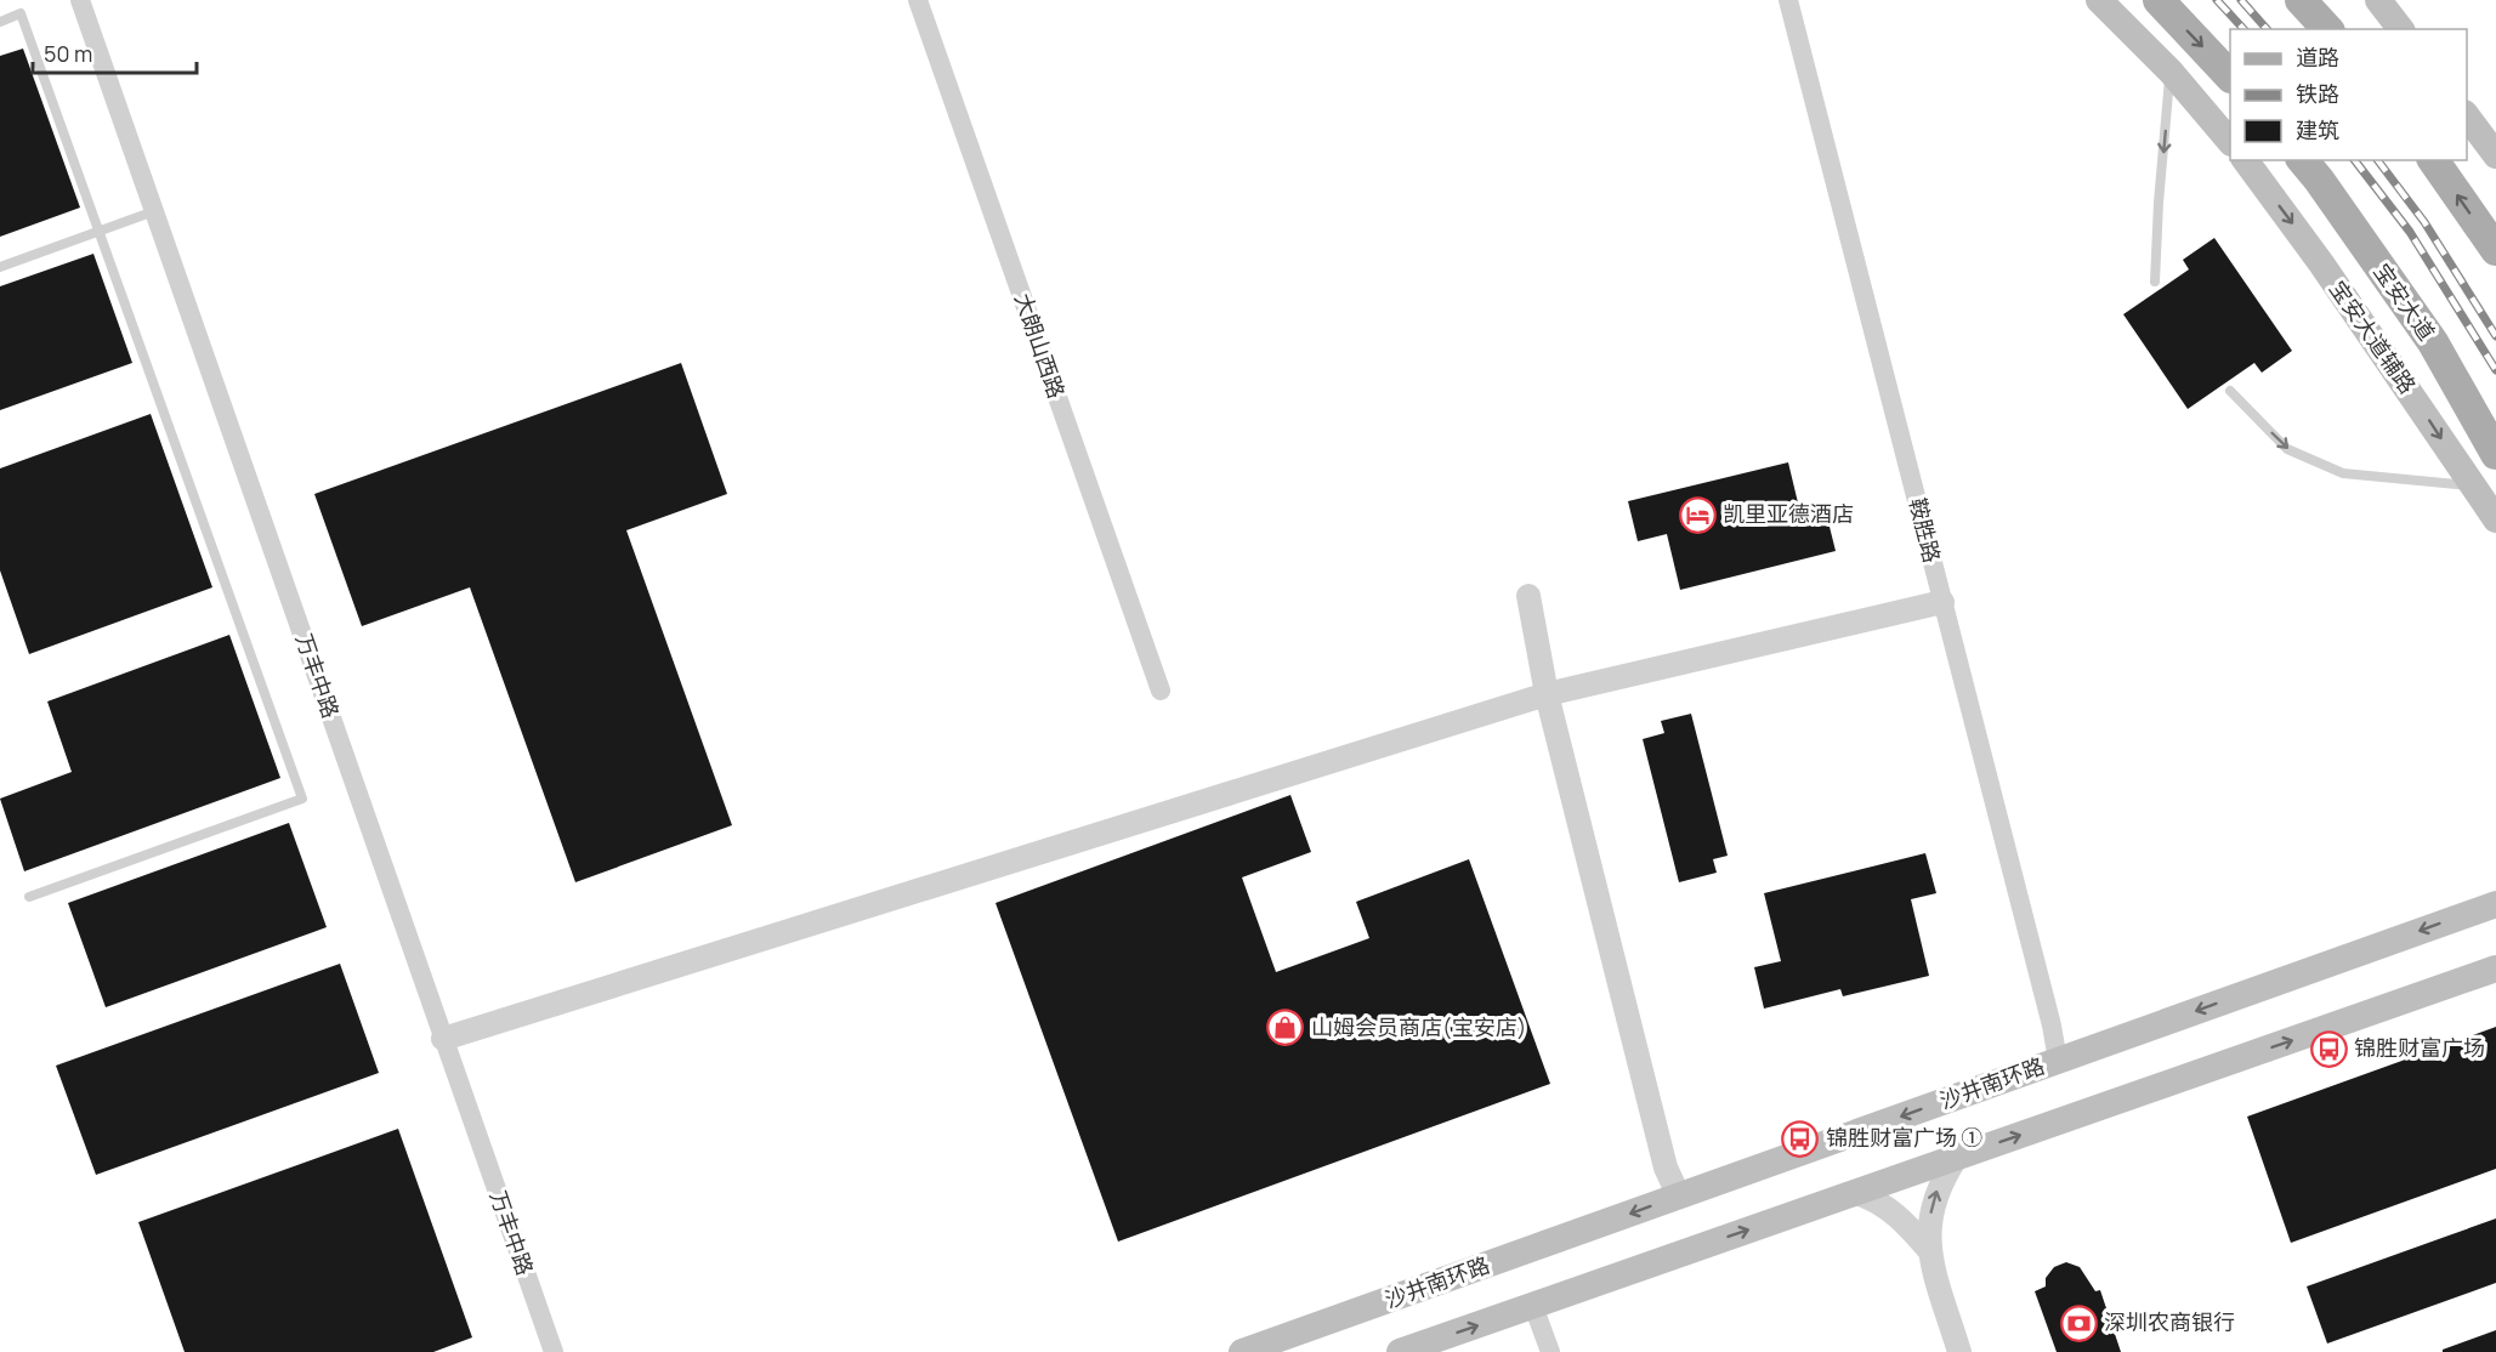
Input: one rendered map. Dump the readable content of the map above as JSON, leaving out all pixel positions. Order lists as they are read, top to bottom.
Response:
{
  "streets": {
    "main road": ["宝安大道", "宝安大道辅路", "沙井南环路"],
    "street": ["大朗山西路", "鞍胜路", "万丰中路"]
  },
  "crossings": [
    ["鞍胜路", "沙井南环路"]
  ],
  "places": {
    "hotel": ["凯里亚德酒店"],
    "shop": ["山姆会员商店(宝安店)"],
    "bus stop": ["锦胜财富广场", "锦胜财富广场 ①"],
    "bank": ["深圳农商银行"]
  },
  "legend": ["道路", "铁路", "建筑"],
  "scale_bar": "50 m"
}
